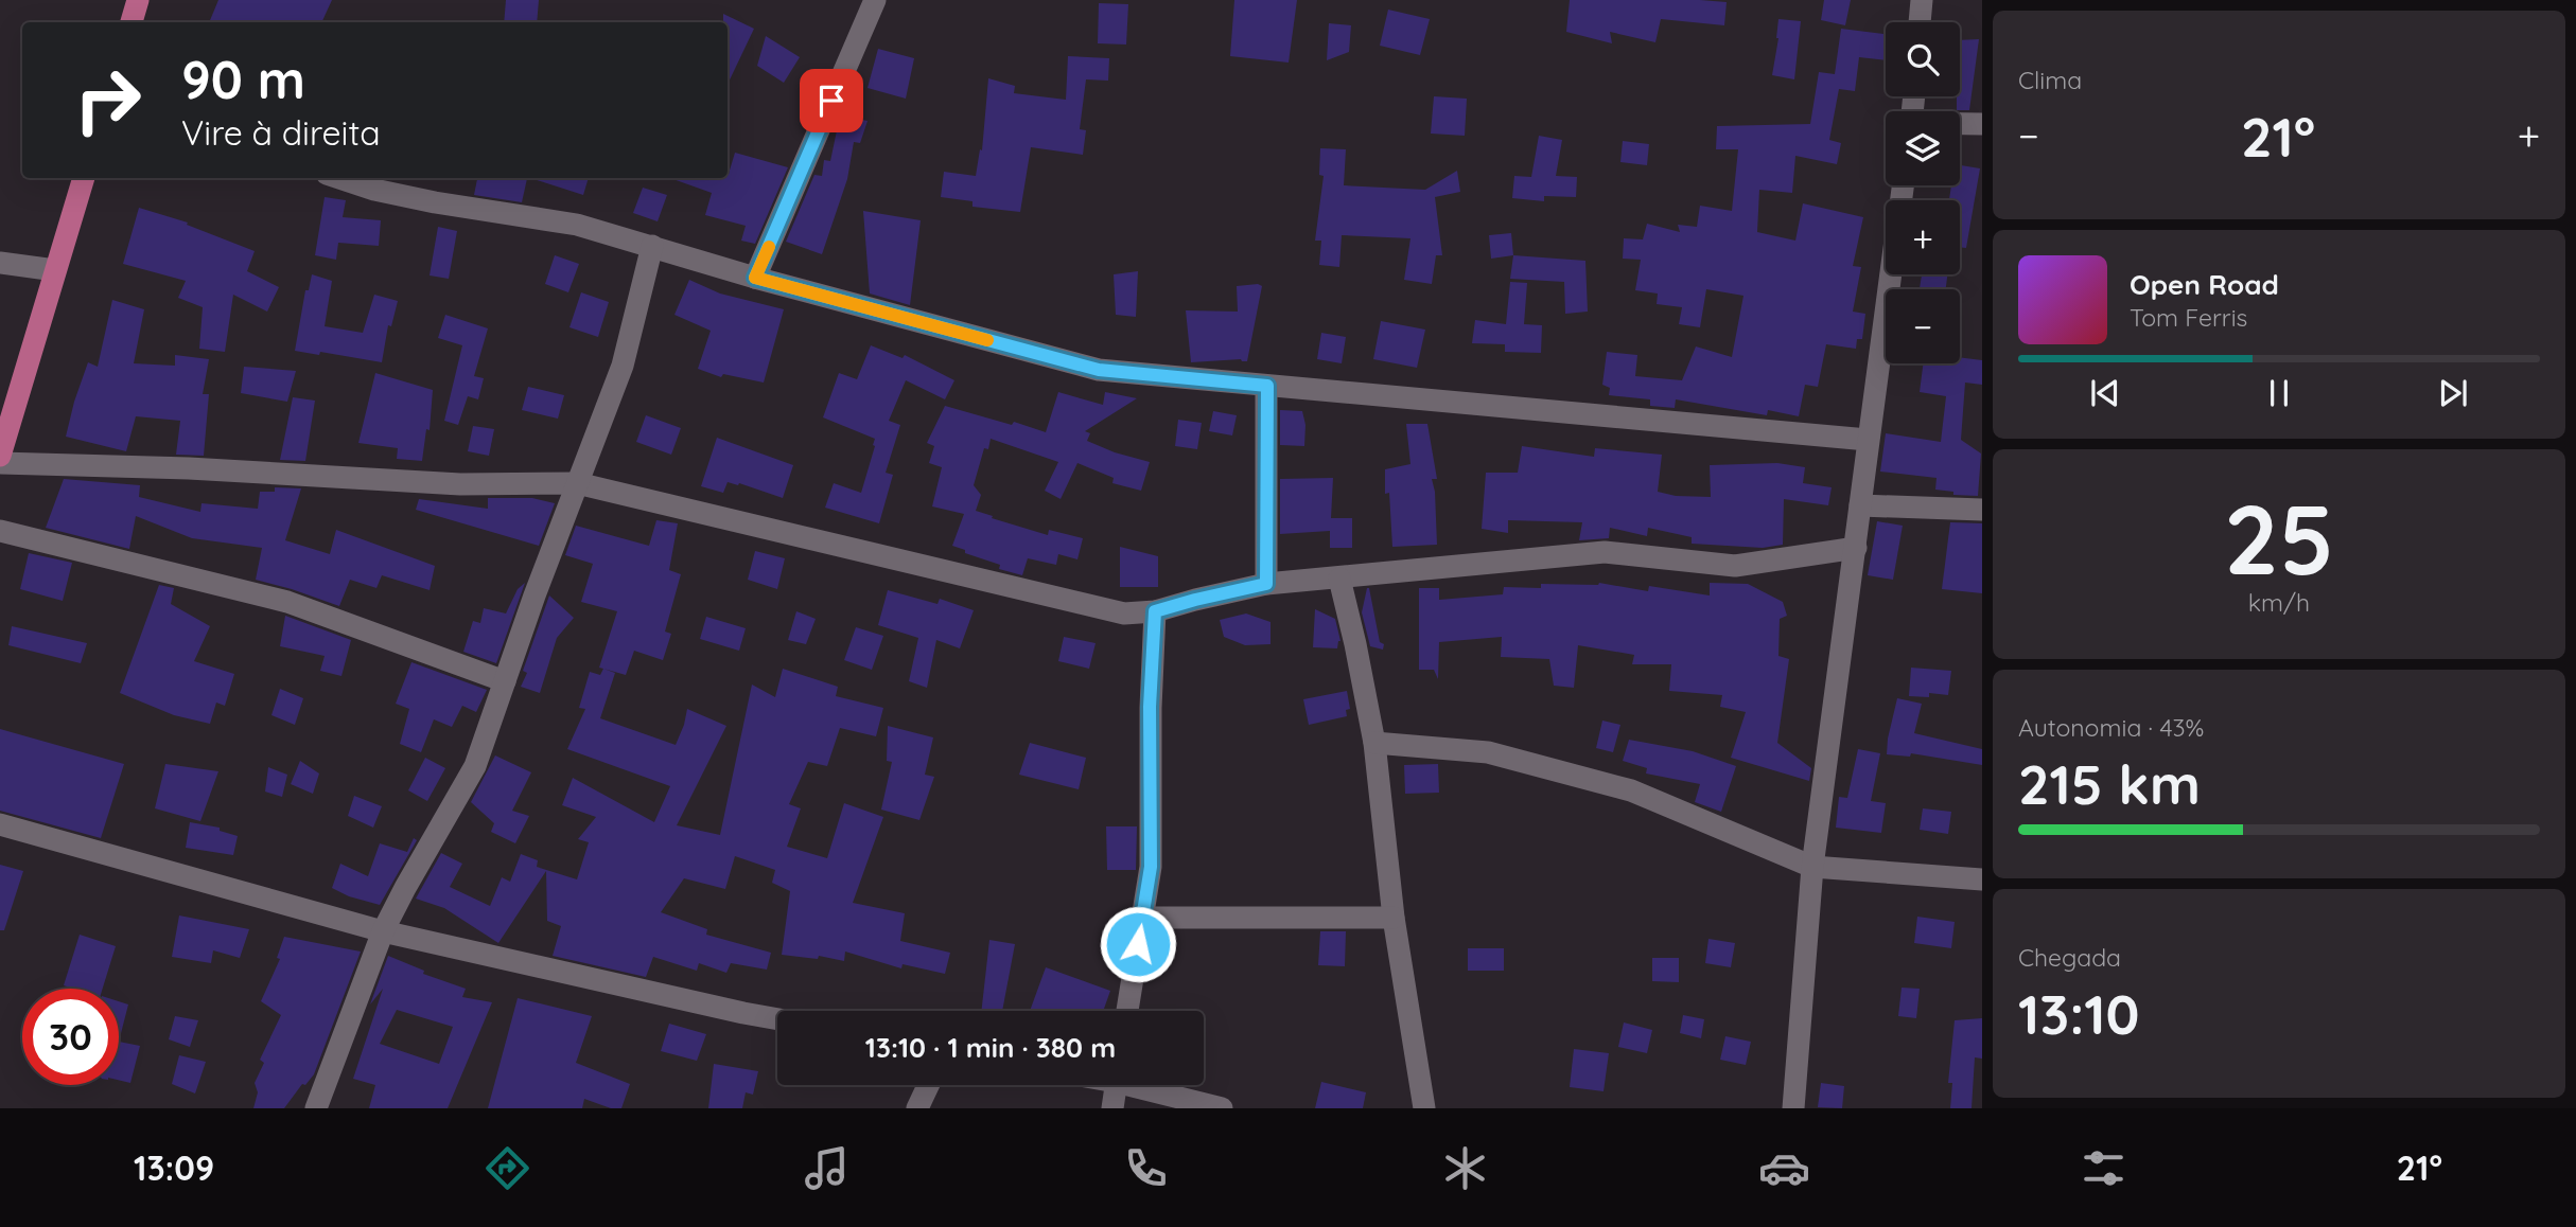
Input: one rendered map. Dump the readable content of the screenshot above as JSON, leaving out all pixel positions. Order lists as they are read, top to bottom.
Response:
{
  "page": {
    "tile": [
      "Clima",
      ["25", "km/h"],
      ["Autonomia · 43%", "215 km"],
      ["Chegada", "13:10"]
    ],
    "map_buttons": ["+", "−"],
    "turn": ["90 m", "Vire à direita"],
    "heat": ["−", "21°", "+"],
    "song": ["Open Road", "Tom Ferris"],
    "limit": "30",
    "trip": "13:10 · 1 min · 380 m",
    "tabs": ["13:09", "21°"]
  }
}
